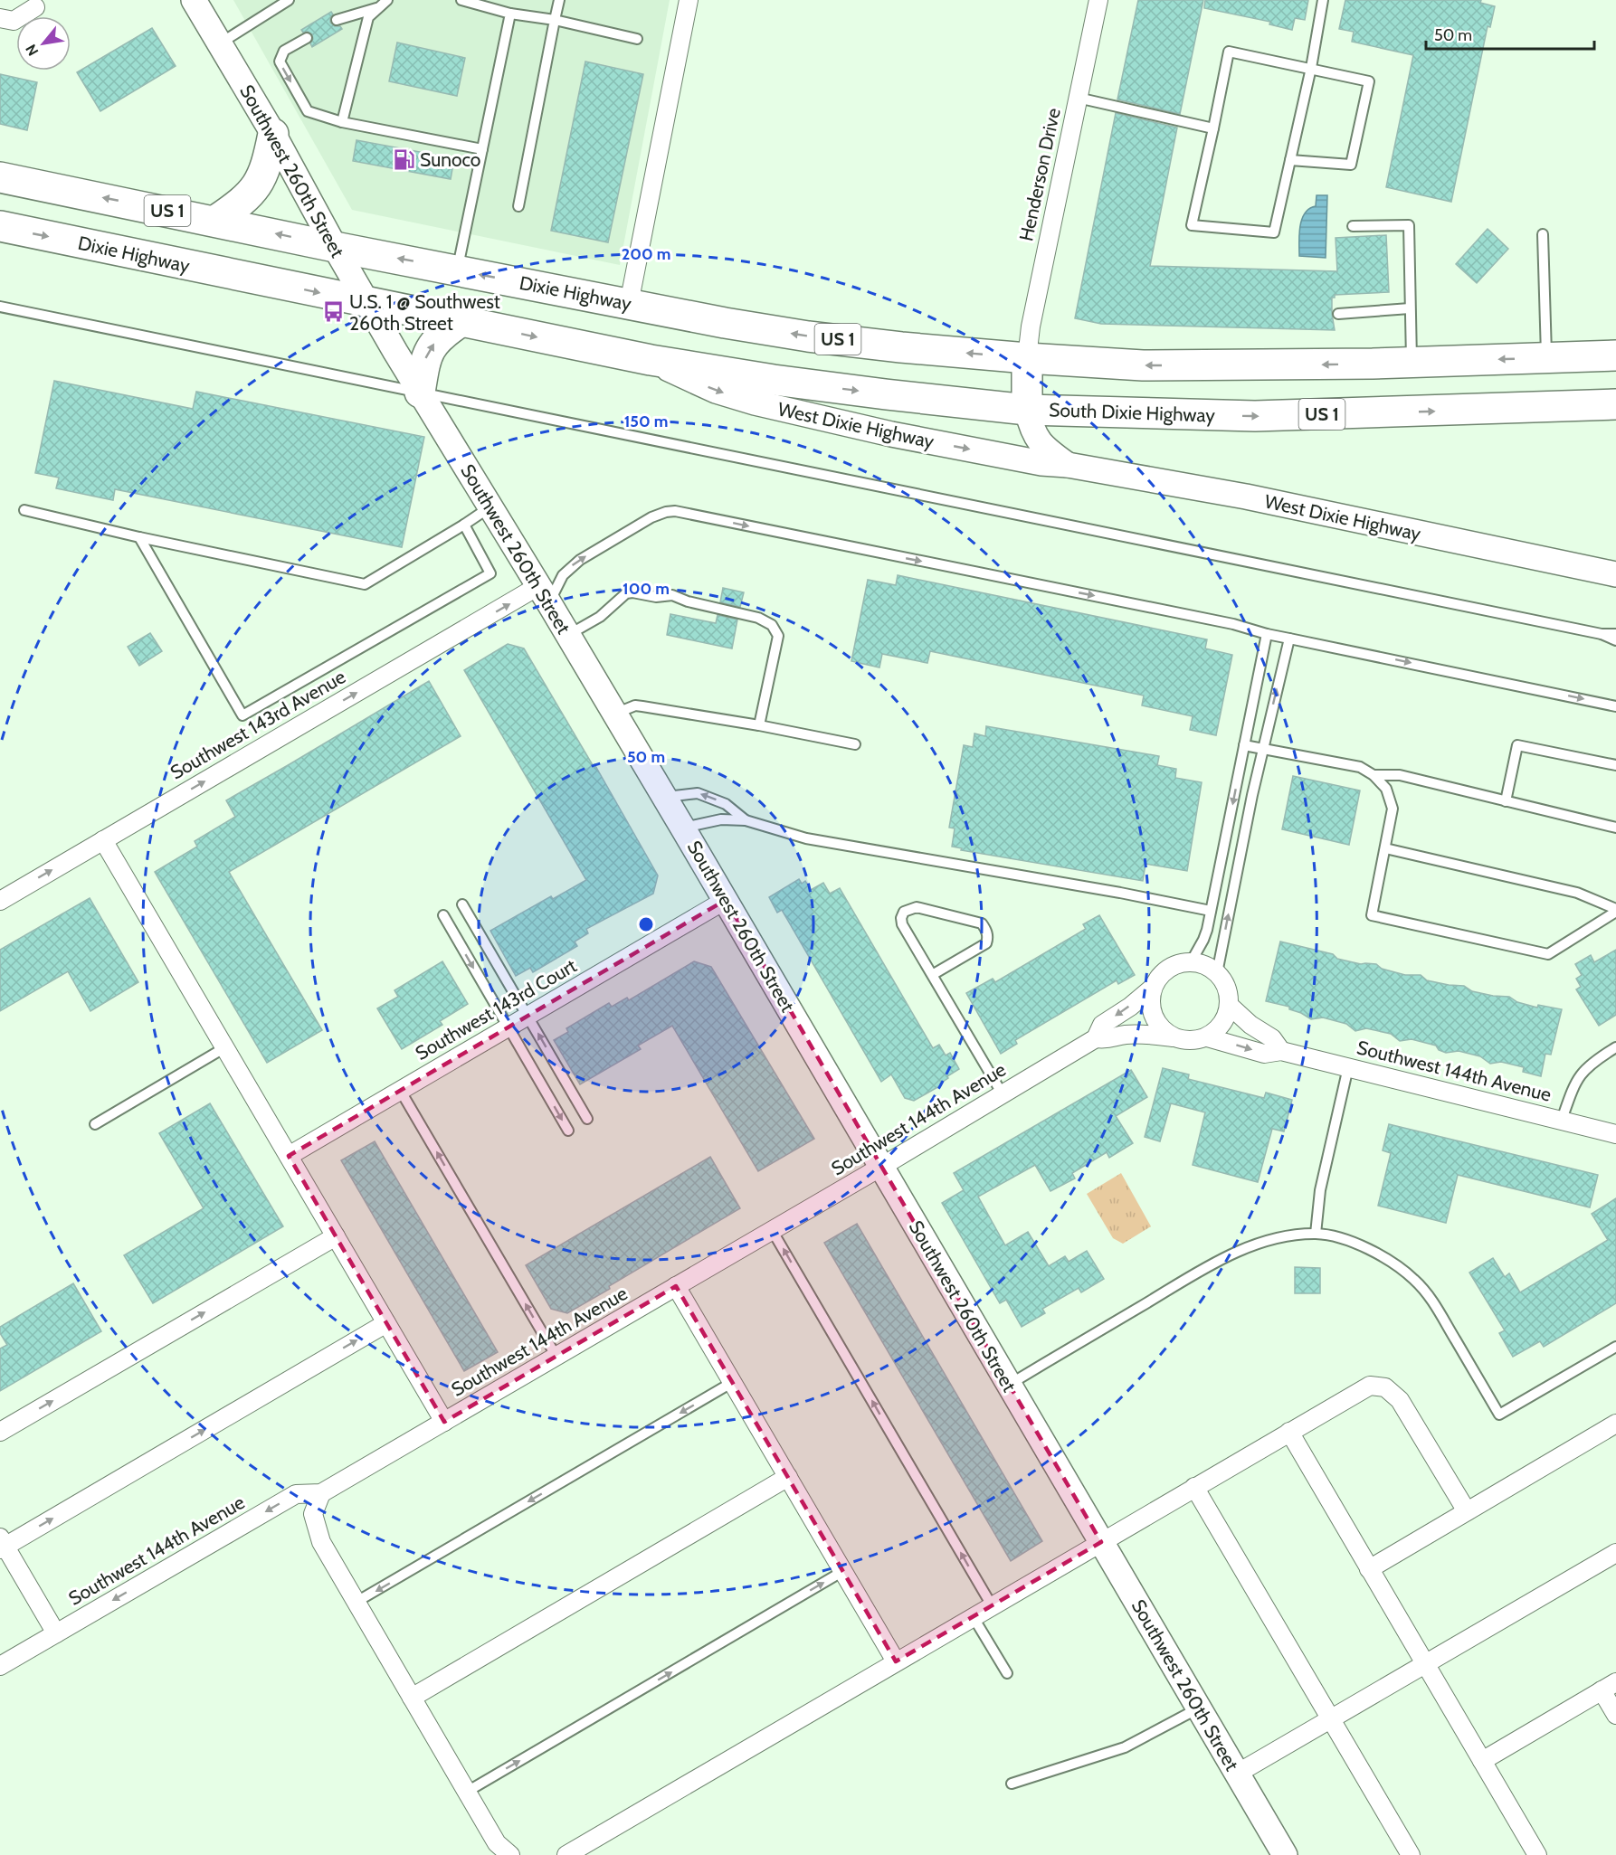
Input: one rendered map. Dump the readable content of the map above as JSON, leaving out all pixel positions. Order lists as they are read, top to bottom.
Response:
{
  "streets": {
    "highway": ["US 1", "Dixie Highway", "South Dixie Highway"],
    "street": [
      "Southwest 260th Street",
      "Henderson Drive",
      "West Dixie Highway",
      "Southwest 143rd Avenue",
      "Southwest 143rd Court",
      "Southwest 144th Avenue"
    ]
  },
  "crossings": [
    ["Southwest 260th Street", "Dixie Highway"],
    ["Southwest 260th Street", "Southwest 143rd Avenue"],
    ["Southwest 260th Street", "Southwest 143rd Court"],
    ["Southwest 260th Street", "Southwest 144th Avenue"],
    ["Henderson Drive", "US 1"],
    ["Henderson Drive", "Dixie Highway"],
    ["US 1", "Dixie Highway"],
    ["Dixie Highway", "South Dixie Highway"],
    ["Dixie Highway", "West Dixie Highway"],
    ["South Dixie Highway", "West Dixie Highway"]
  ],
  "one_way": ["West Dixie Highway", "Southwest 143rd Avenue"],
  "places": {
    "fuel station": ["Sunoco"],
    "bus stop": ["U.S. 1 @ Southwest 260th Street"]
  },
  "scale_bar": "50 m",
  "north": "bottom left",
  "rings": [
    "200 m",
    "150 m",
    "100 m",
    "50 m"
  ]
}
